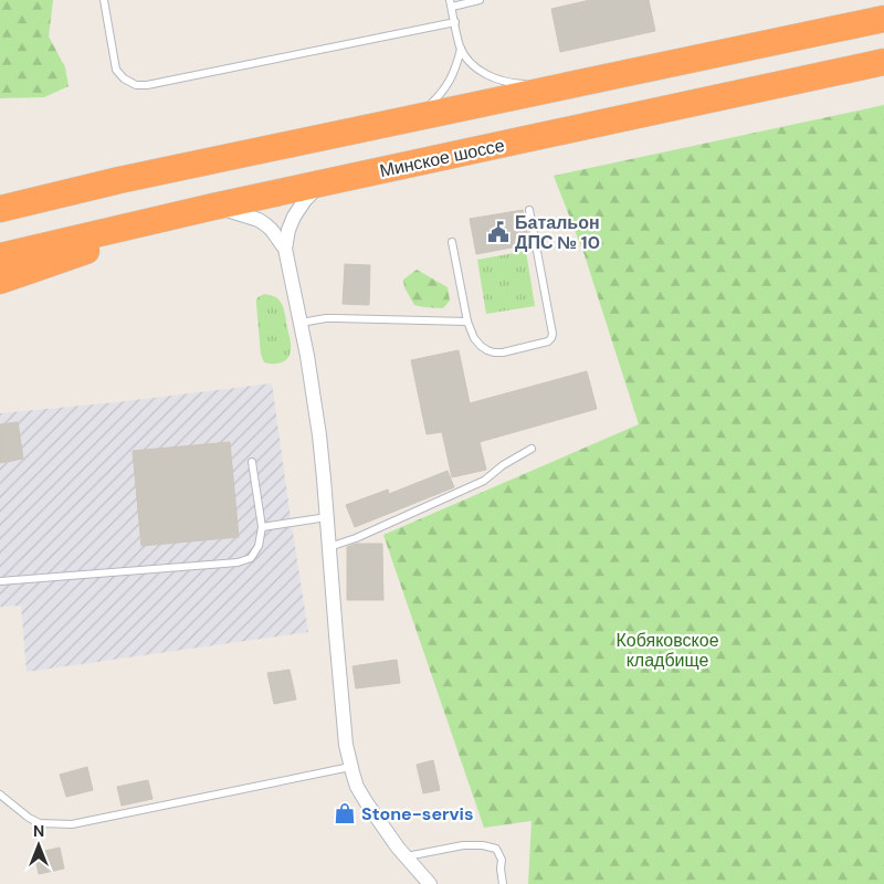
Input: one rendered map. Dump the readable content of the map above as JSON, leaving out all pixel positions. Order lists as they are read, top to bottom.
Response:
{
  "streets": {
    "highway": ["Минское шоссе"]
  },
  "parks": ["Кобяковское кладбище"],
  "places": {
    "public building": ["Батальон ДПС № 10"],
    "shop": ["Stone-servis"]
  },
  "north": "top"
}
